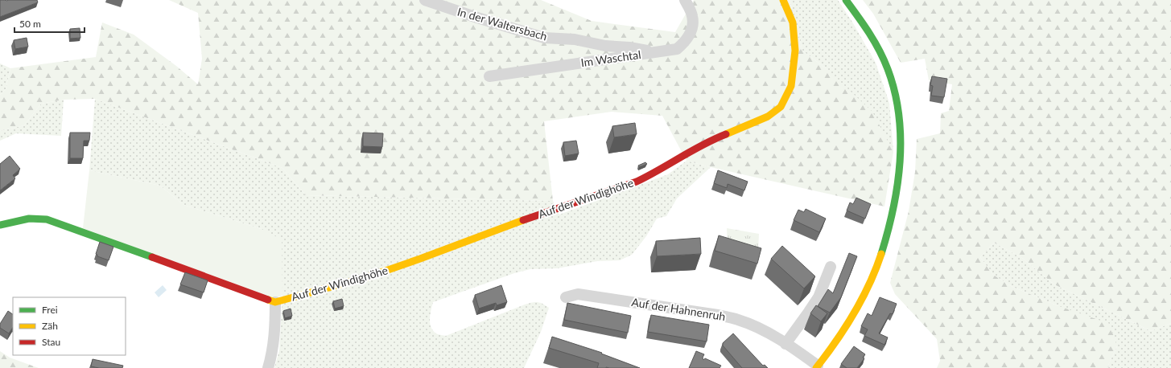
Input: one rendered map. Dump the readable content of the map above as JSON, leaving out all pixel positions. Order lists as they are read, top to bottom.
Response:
{
  "streets": {
    "street": [
      "In der Waltersbach",
      "Im Waschtal",
      "Auf der Windighöhe",
      "Auf der Hahnenruh"
    ]
  },
  "crossings": [
    ["In der Waltersbach", "Im Waschtal"]
  ],
  "legend": ["Frei", "Zäh", "Stau"],
  "scale_bar": "50 m"
}
